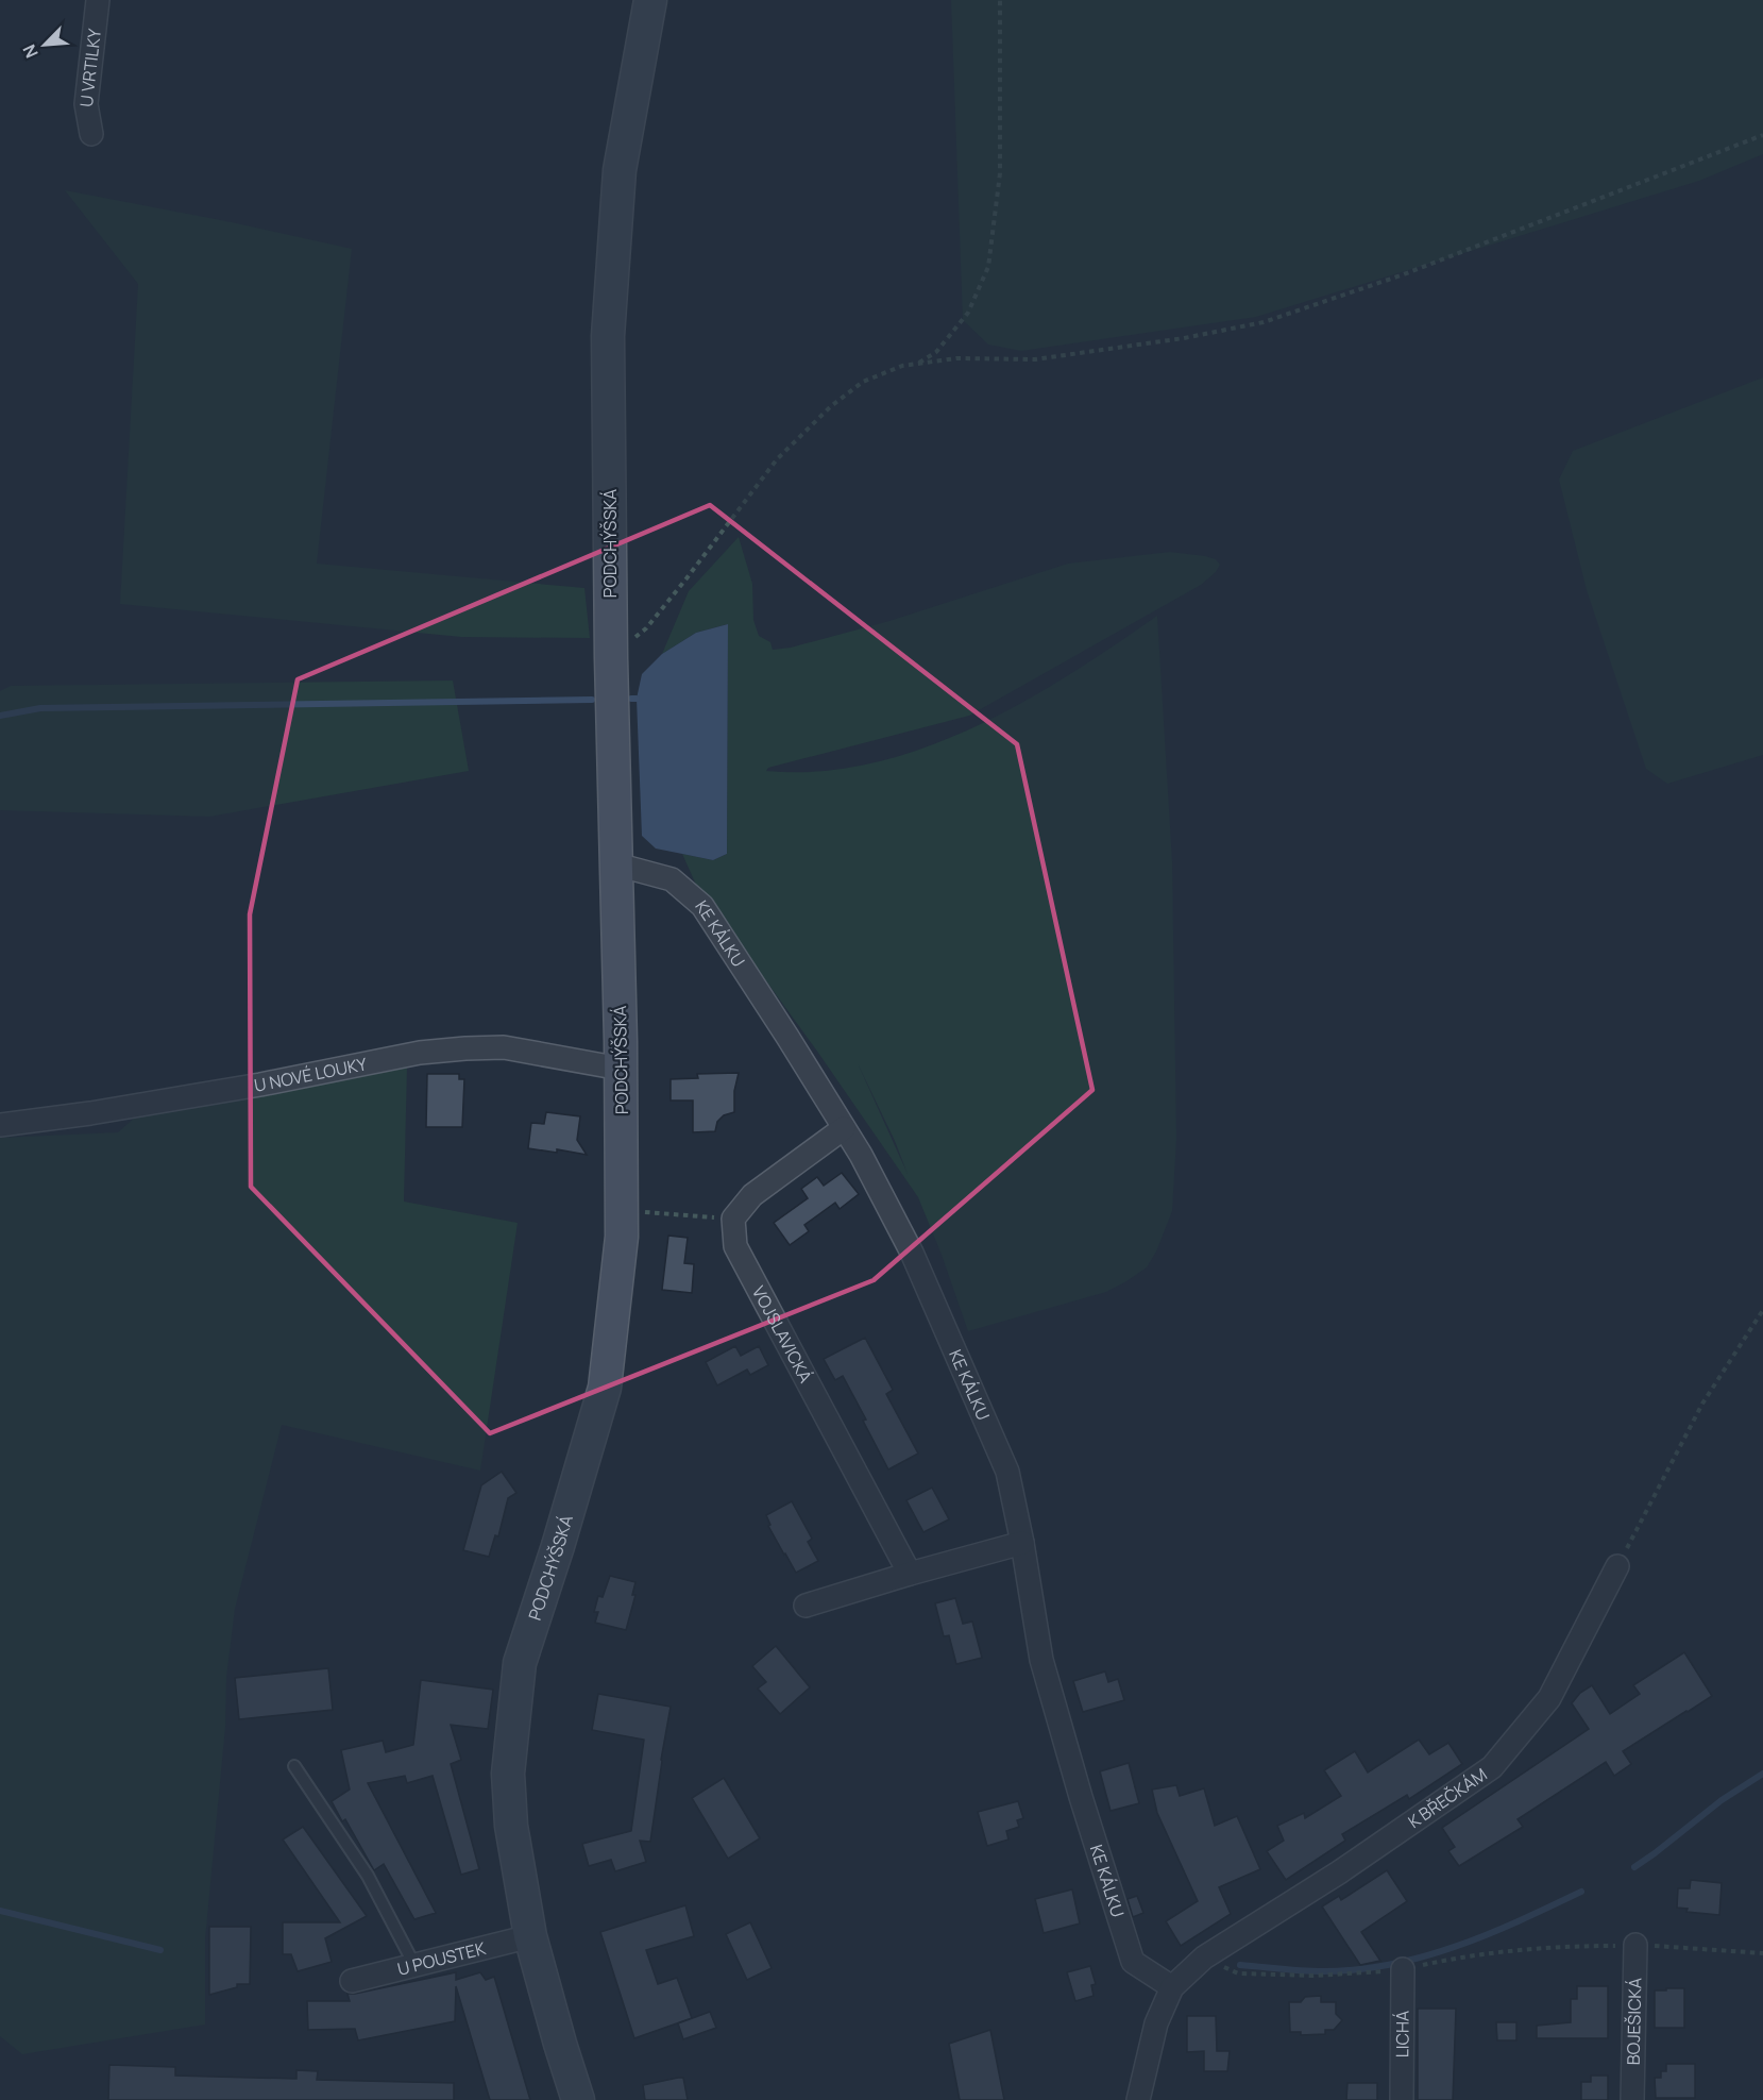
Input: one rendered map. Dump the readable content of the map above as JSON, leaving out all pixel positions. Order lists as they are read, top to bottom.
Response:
{
  "streets": {
    "street": [
      "U VRTILKY",
      "PODCHÝŠSKÁ",
      "KE KÁLKU",
      "U NOVÉ LOUKY",
      "VOJSLAVICKÁ",
      "K BŘEČKÁM",
      "U POUSTEK",
      "BOJEŠICKÁ",
      "LICHÁ"
    ]
  },
  "crossings": [
    ["PODCHÝŠSKÁ", "KE KÁLKU"],
    ["PODCHÝŠSKÁ", "U NOVÉ LOUKY"],
    ["PODCHÝŠSKÁ", "U POUSTEK"]
  ],
  "north": "bottom left"
}
